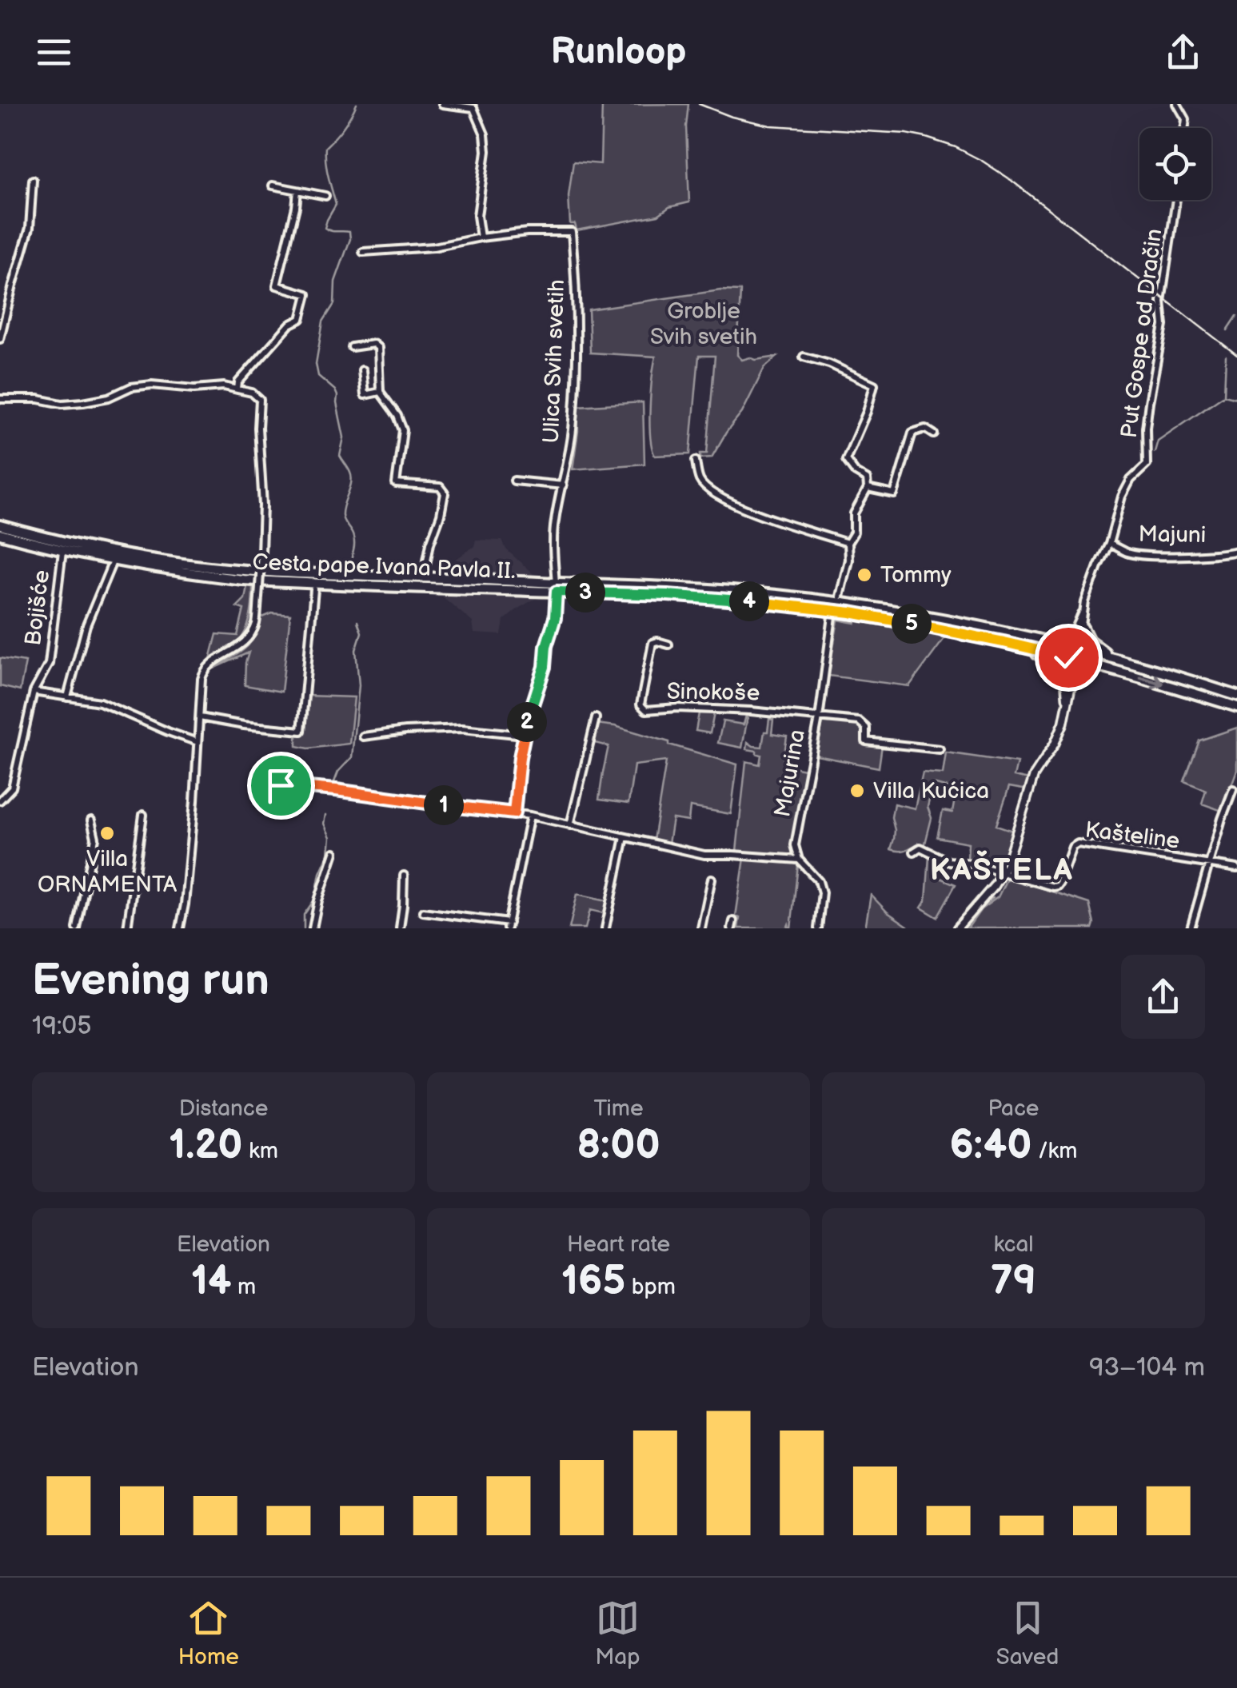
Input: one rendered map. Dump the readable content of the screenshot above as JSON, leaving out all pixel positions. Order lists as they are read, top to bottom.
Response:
{
  "streets": {
    "main road": ["Cesta pape Ivana Pavla II."],
    "street": [
      "Put Gospe od Dračin",
      "Ulica Svih svetih",
      "Majuni",
      "Bojišće",
      "Sinokoše",
      "Majurina",
      "Kašteline"
    ]
  },
  "crossings": [
    ["Put Gospe od Dračin", "Majuni"],
    ["Put Gospe od Dračin", "Cesta pape Ivana Pavla II."],
    ["Ulica Svih svetih", "Cesta pape Ivana Pavla II."],
    ["Cesta pape Ivana Pavla II.", "Bojišće"],
    ["Sinokoše", "Majurina"]
  ],
  "districts": ["KAŠTELA"],
  "parks": ["Groblje Svih svetih"],
  "places": ["Tommy", "Villa Kućica", "Villa ORNAMENTA"],
  "page": {
    "header": "Runloop",
    "pins": [
      "3",
      "4",
      "5",
      "2",
      "1"
    ],
    "heading": ["Evening run", "19:05"],
    "stats": [
      ["Distance", "1.20 km"],
      ["Time", "8:00"],
      ["Pace", "6:40 /km"],
      ["Elevation", "14 m"],
      ["Heart rate", "165 bpm"],
      ["kcal", "79"]
    ],
    "chart": ["Elevation", "93–104 m"],
    "tabs": ["Home", "Map", "Saved"]
  }
}
